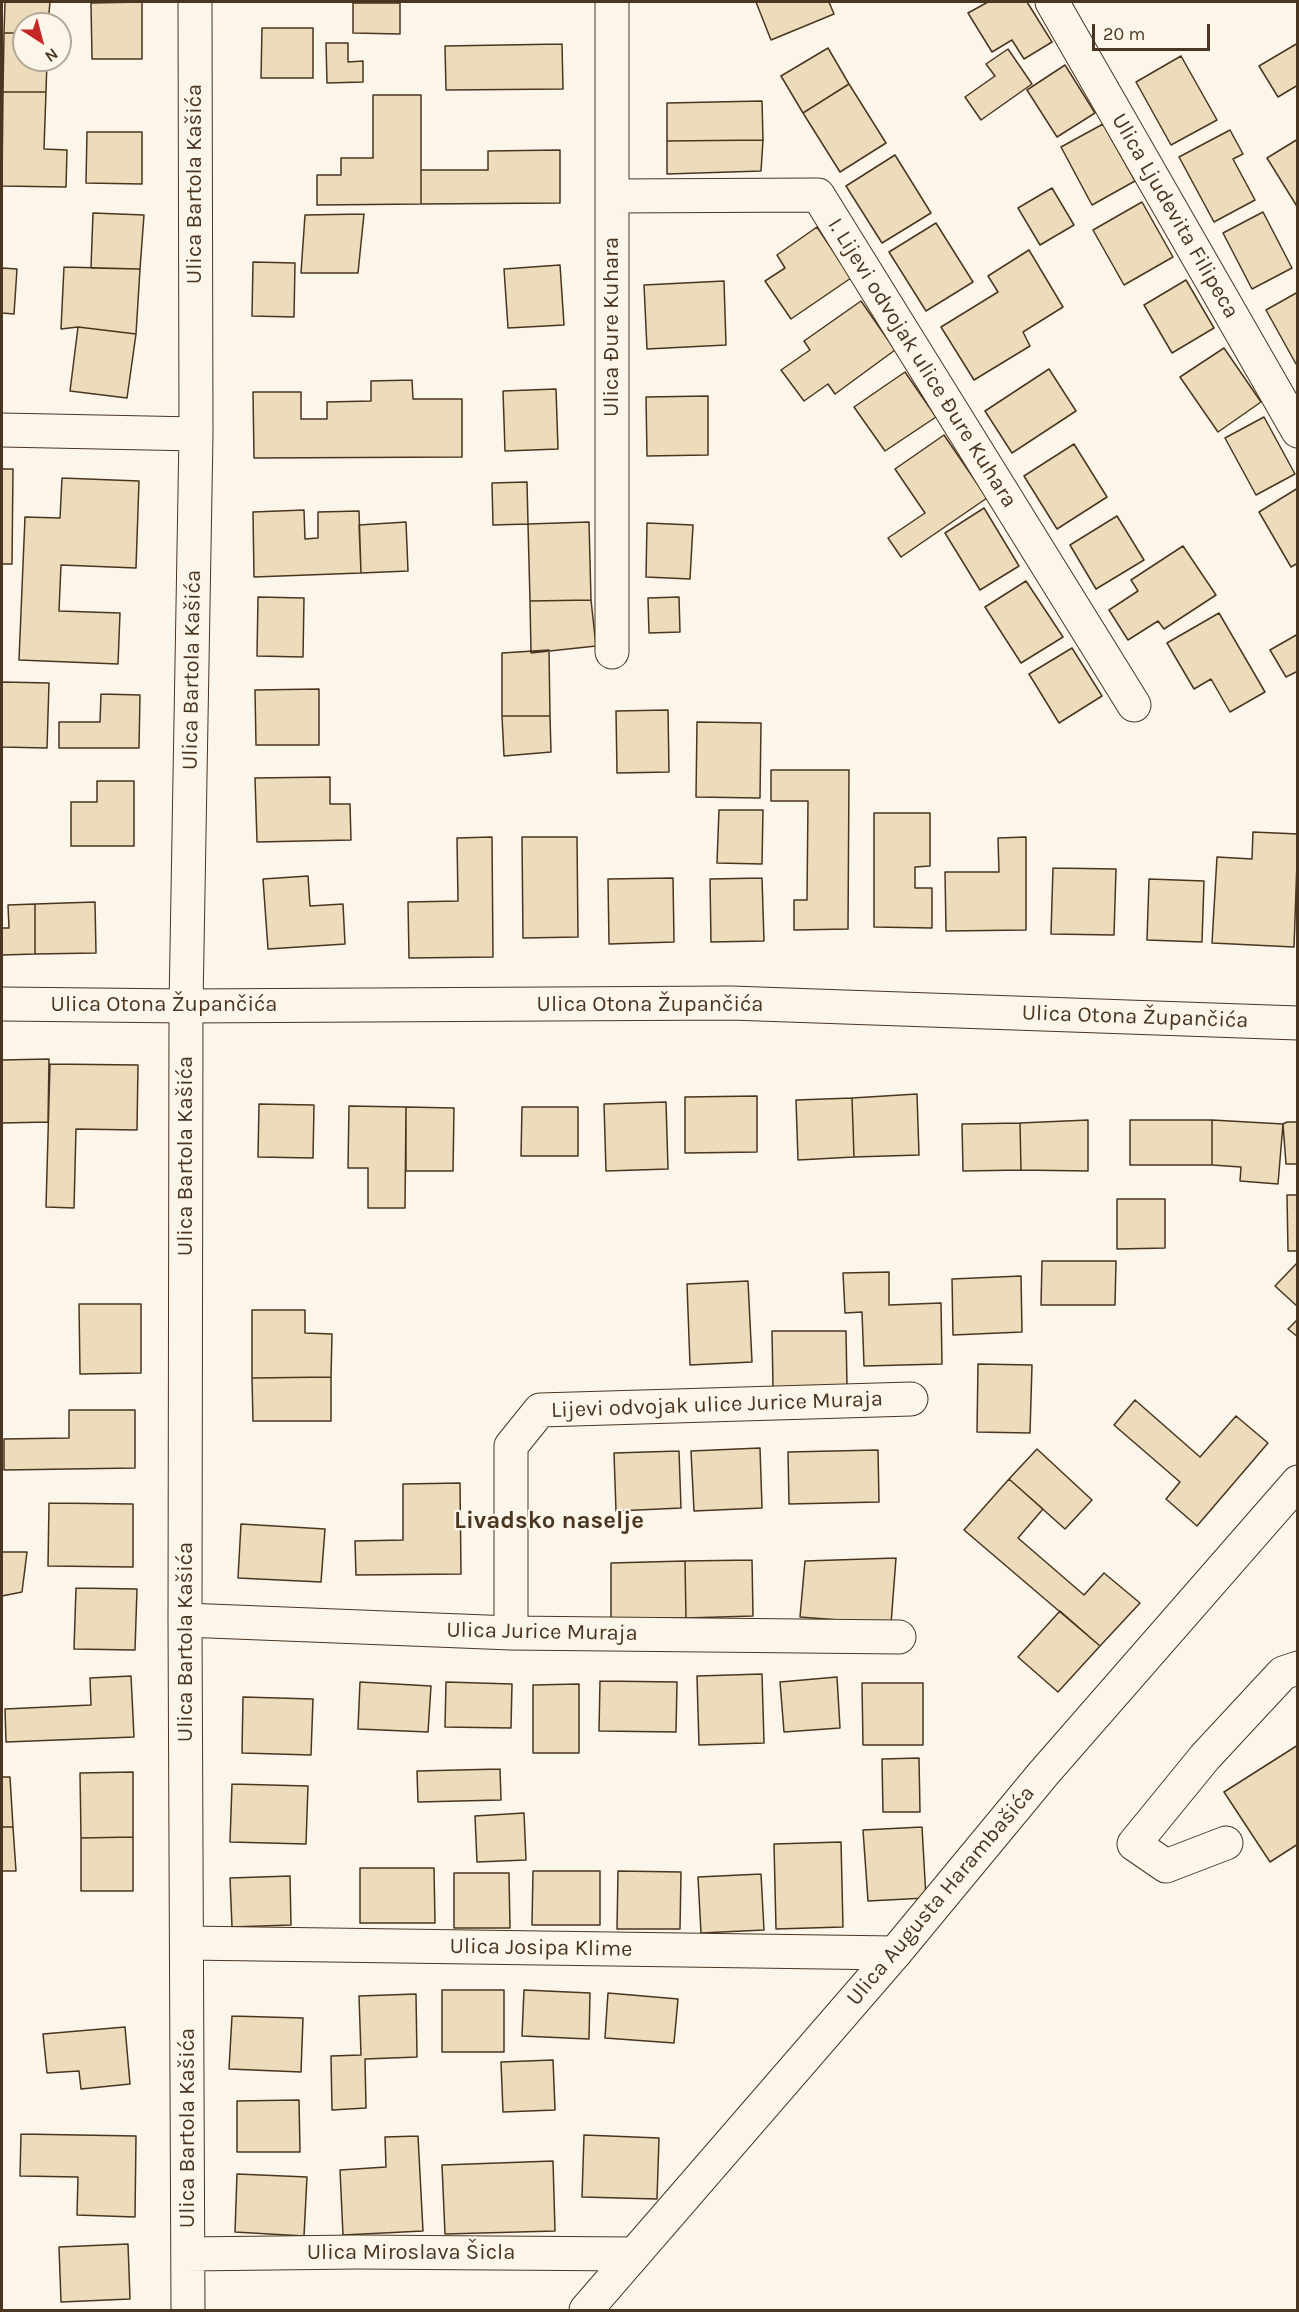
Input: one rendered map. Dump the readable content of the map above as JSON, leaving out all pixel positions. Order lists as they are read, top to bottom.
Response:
{
  "streets": {
    "street": [
      "Ulica Bartola Kašića",
      "Ulica Ljudevita Filipeca",
      "Ulica Đure Kuhara",
      "I. Lijevi odvojak ulice Đure Kuhara",
      "Ulica Otona Župančića",
      "Lijevi odvojak ulice Jurice Muraja",
      "Ulica Jurice Muraja",
      "Ulica Augusta Harambašića",
      "Ulica Josipa Klime",
      "Ulica Miroslava Šicla"
    ]
  },
  "crossings": [
    ["Ulica Bartola Kašića", "Ulica Otona Župančića"],
    ["Ulica Bartola Kašića", "Ulica Jurice Muraja"],
    ["Ulica Bartola Kašića", "Ulica Josipa Klime"],
    ["Ulica Bartola Kašića", "Ulica Miroslava Šicla"],
    ["Ulica Đure Kuhara", "I. Lijevi odvojak ulice Đure Kuhara"],
    ["Lijevi odvojak ulice Jurice Muraja", "Ulica Jurice Muraja"],
    ["Ulica Augusta Harambašića", "Ulica Josipa Klime"],
    ["Ulica Augusta Harambašića", "Ulica Miroslava Šicla"]
  ],
  "districts": ["Livadsko naselje"],
  "scale_bar": "20 m",
  "north": "bottom right"
}
